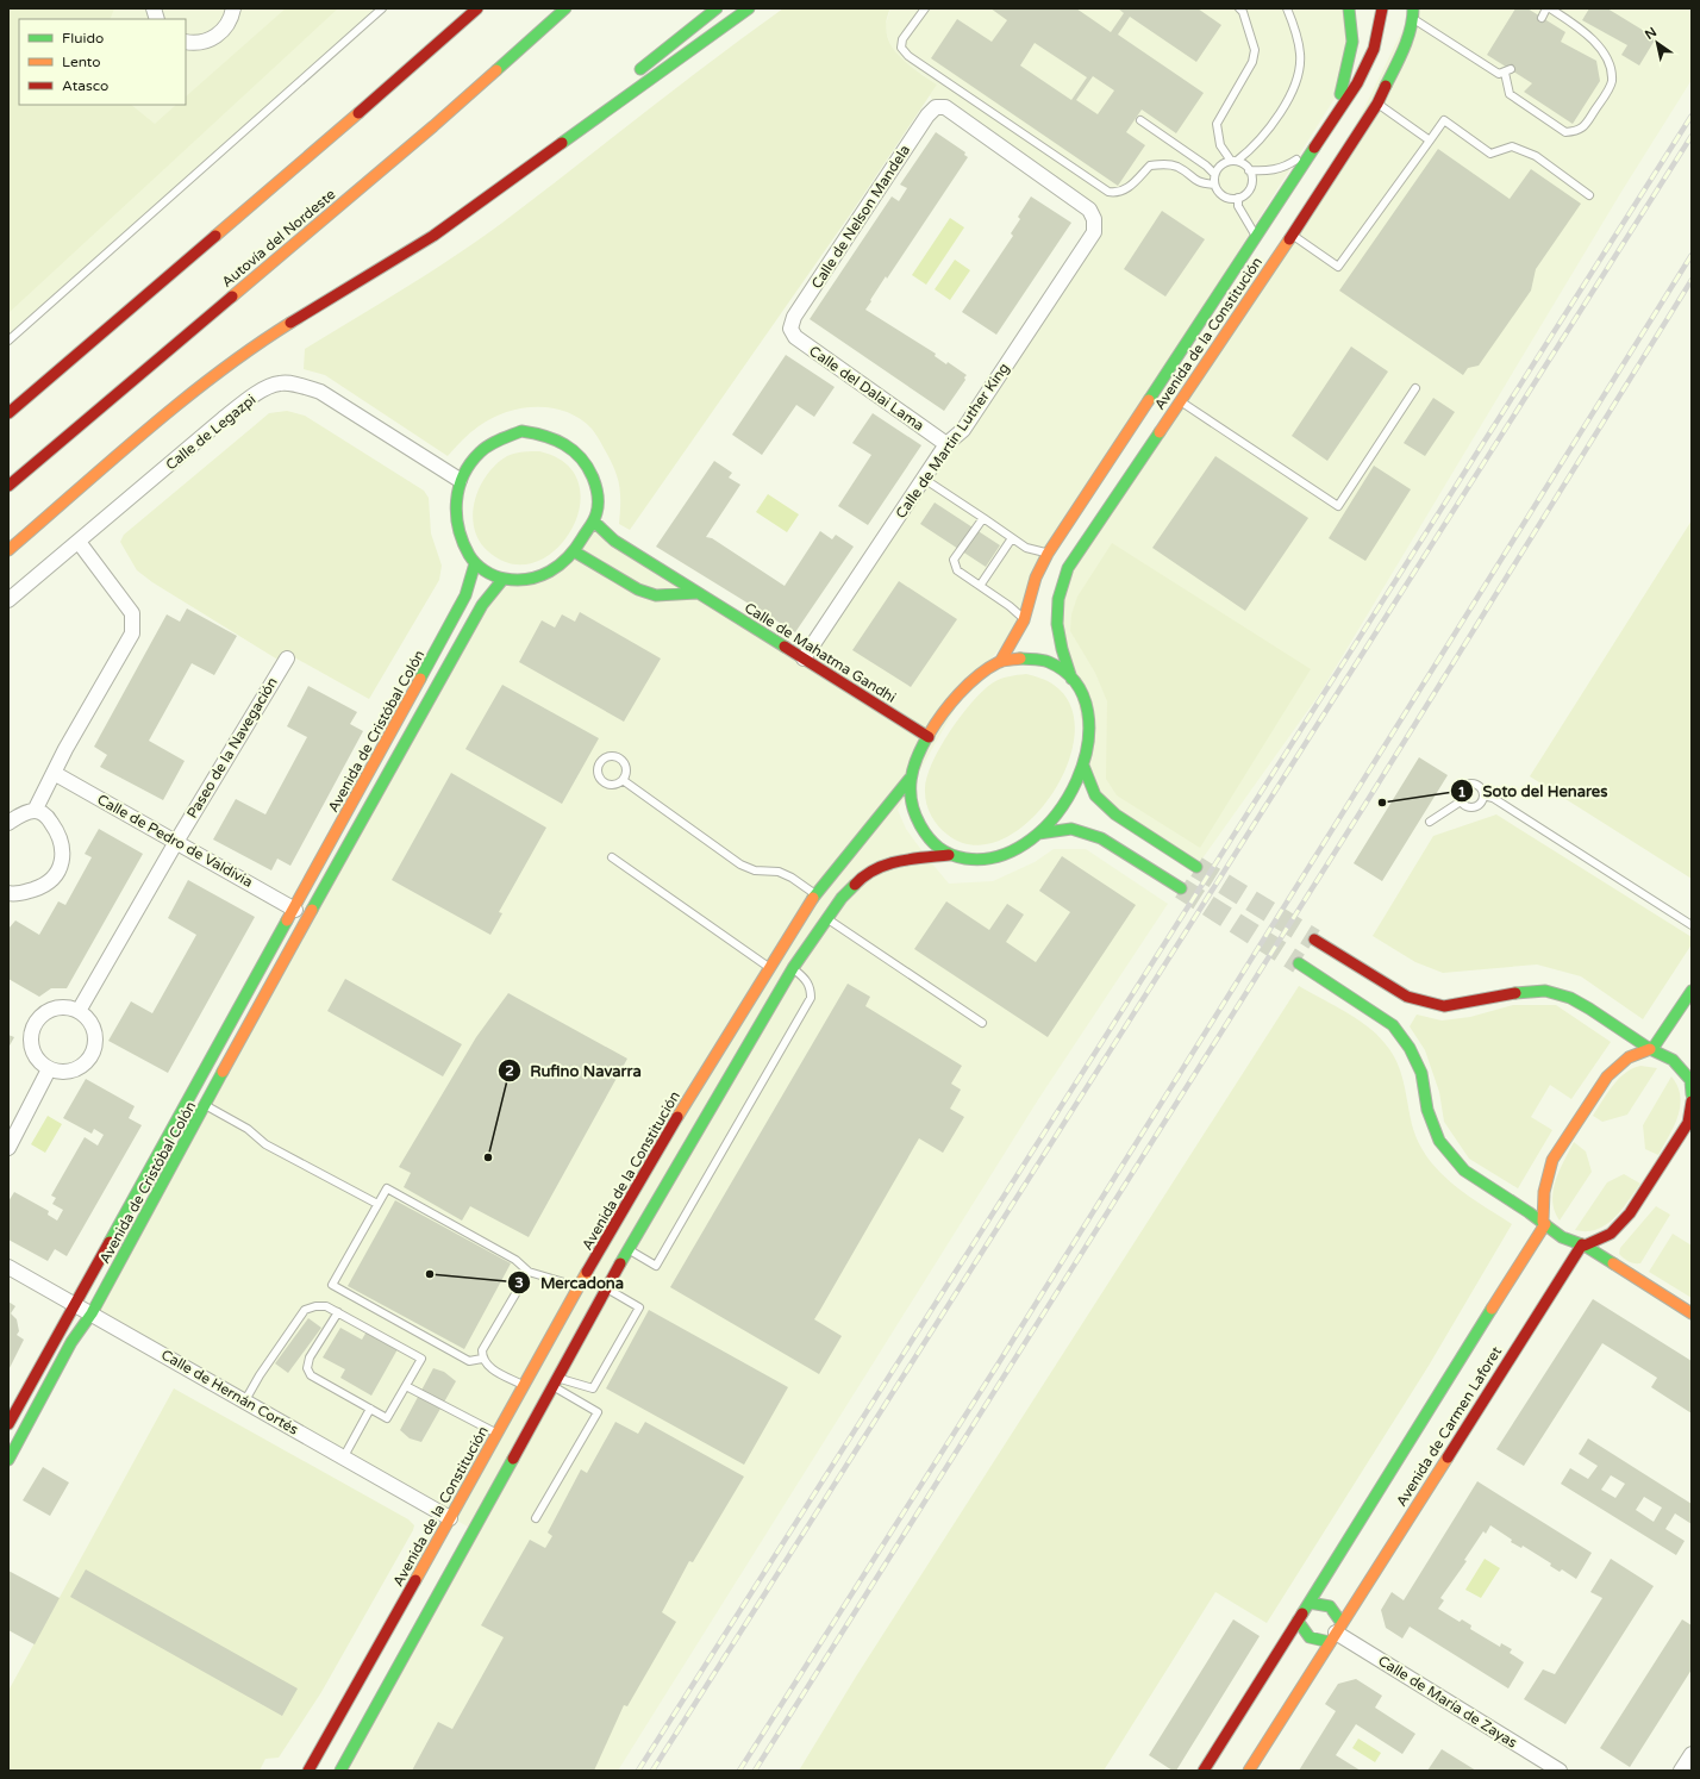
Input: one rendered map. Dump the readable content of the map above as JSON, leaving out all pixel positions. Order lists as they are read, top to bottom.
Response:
{
  "streets": {
    "main road": [
      "Autovía del Nordeste",
      "Avenida de la Constitución",
      "Calle de Mahatma Gandhi",
      "Avenida de Cristóbal Colón",
      "Avenida de Carmen Laforet"
    ],
    "street": [
      "Calle de Nelson Mandela",
      "Calle del Dalai Lama",
      "Calle de Legazpi",
      "Calle de Martin Luther King",
      "Paseo de la Navegación",
      "Calle de Pedro de Valdivia",
      "Calle de Hernán Cortés",
      "Calle de María de Zayas"
    ]
  },
  "crossings": [
    ["Calle de Nelson Mandela", "Calle del Dalai Lama"],
    ["Calle de Nelson Mandela", "Calle de Martin Luther King"],
    ["Avenida de la Constitución", "Calle de Hernán Cortés"],
    ["Calle del Dalai Lama", "Calle de Martin Luther King"],
    ["Calle de Legazpi", "Calle de Mahatma Gandhi"],
    ["Calle de Legazpi", "Avenida de Cristóbal Colón"],
    ["Calle de Martin Luther King", "Calle de Mahatma Gandhi"],
    ["Calle de Mahatma Gandhi", "Avenida de Cristóbal Colón"],
    ["Avenida de Cristóbal Colón", "Calle de Pedro de Valdivia"],
    ["Avenida de Cristóbal Colón", "Calle de Hernán Cortés"],
    ["Paseo de la Navegación", "Calle de Pedro de Valdivia"],
    ["Avenida de Carmen Laforet", "Calle de María de Zayas"]
  ],
  "places": ["Soto del Henares", "Rufino Navarra", "Mercadona"],
  "legend": ["Fluido", "Lento", "Atasco"],
  "north": "top left"
}
